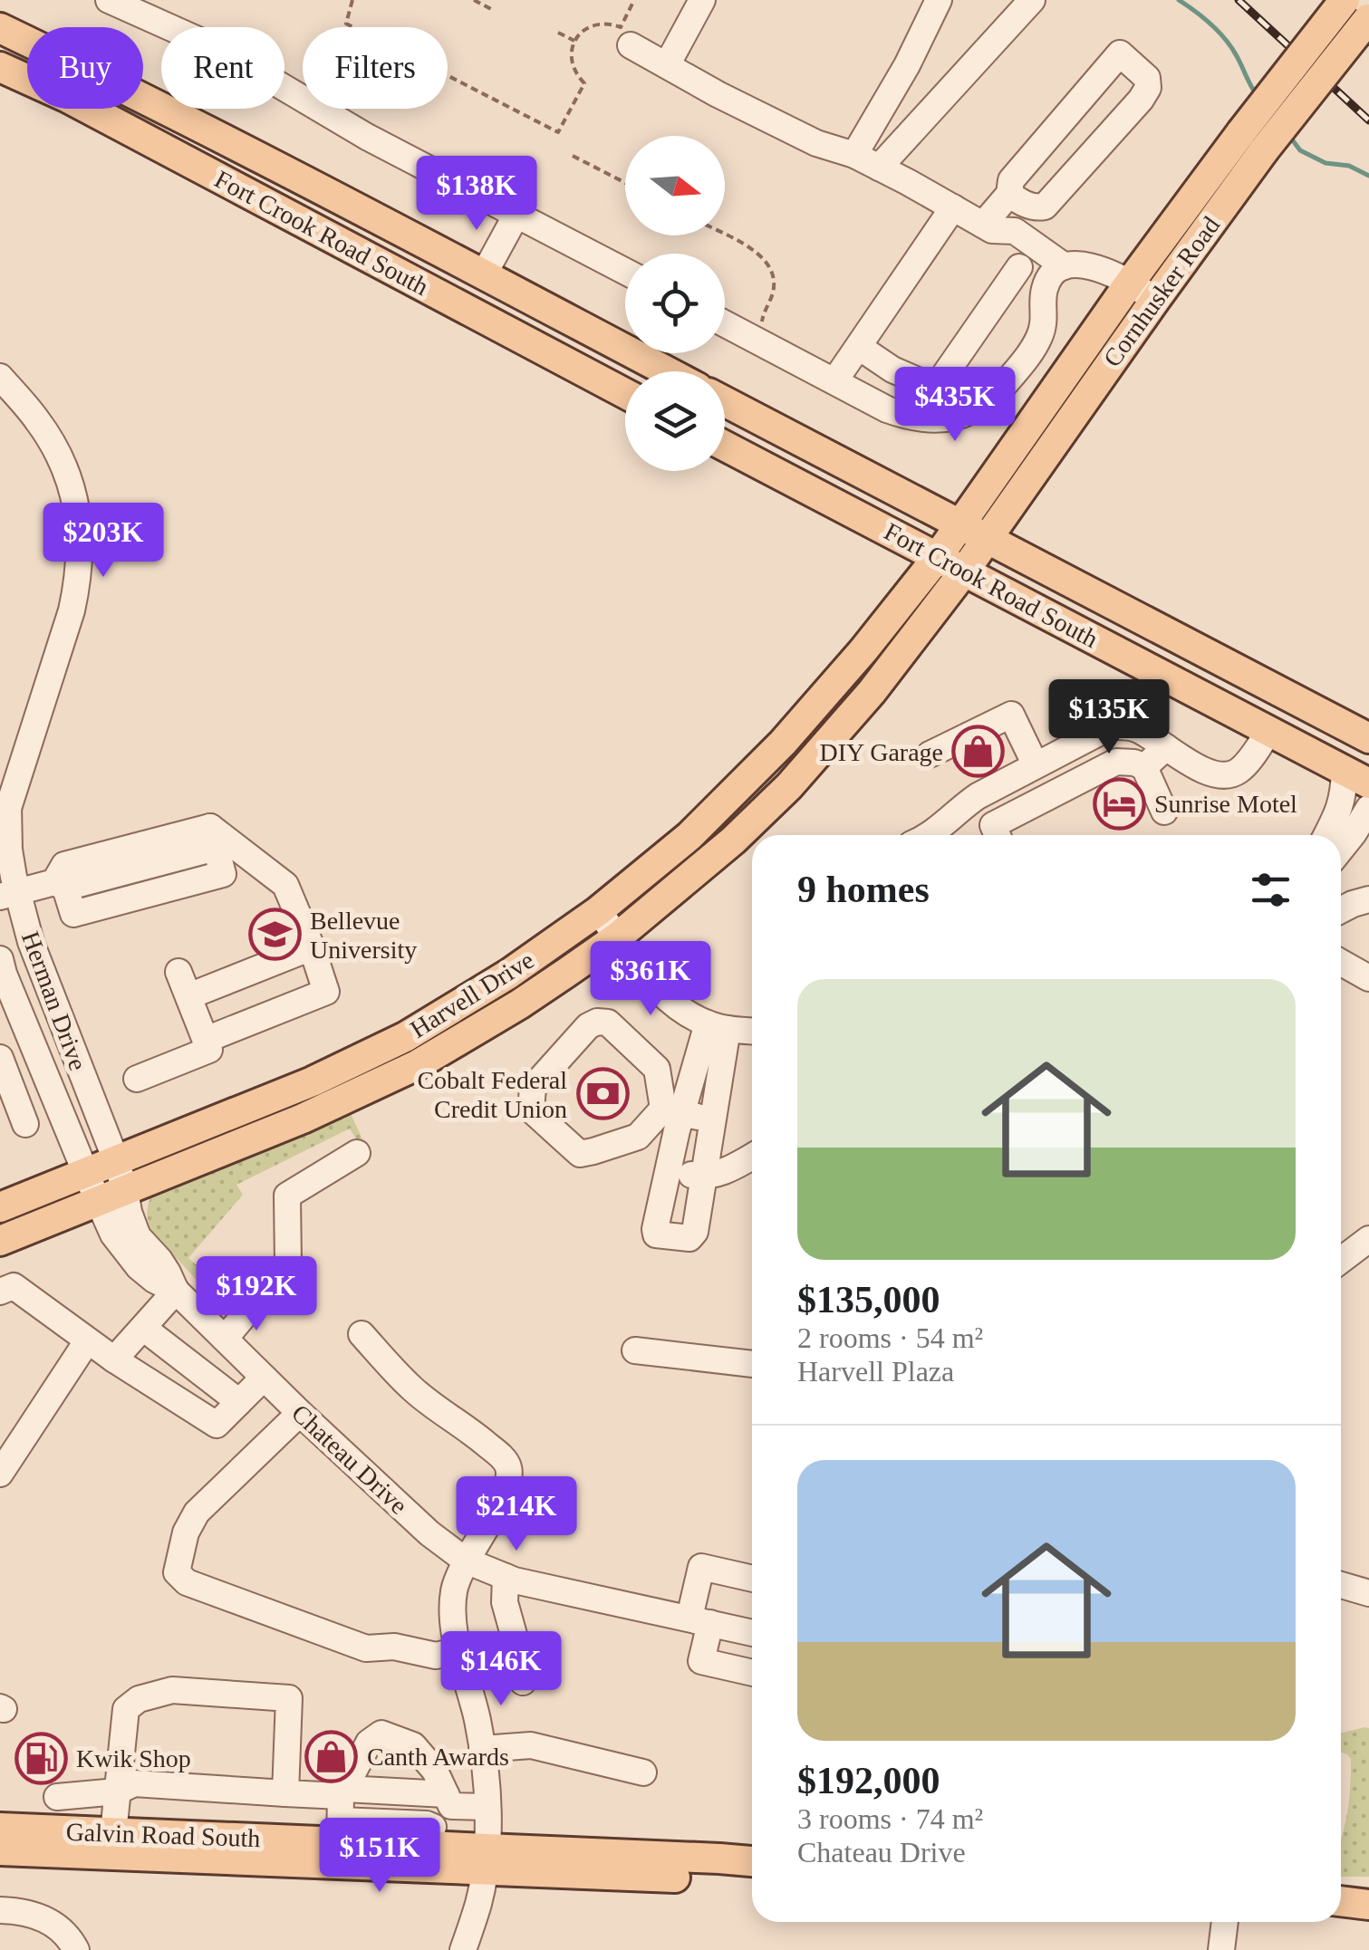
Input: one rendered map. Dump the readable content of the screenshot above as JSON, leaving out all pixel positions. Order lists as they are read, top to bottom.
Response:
{
  "streets": {
    "main road": [
      "Fort Crook Road South",
      "Cornhusker Road",
      "Harvell Drive",
      "Galvin Road South"
    ],
    "street": ["Herman Drive", "Chateau Drive"]
  },
  "crossings": [
    ["Fort Crook Road South", "Cornhusker Road"],
    ["Fort Crook Road South", "Harvell Drive"],
    ["Cornhusker Road", "Harvell Drive"],
    ["Harvell Drive", "Herman Drive"],
    ["Harvell Drive", "Chateau Drive"],
    ["Herman Drive", "Chateau Drive"]
  ],
  "places": {
    "shop": ["DIY Garage", "Canth Awards"],
    "hotel": ["Sunrise Motel"],
    "school or university": ["Bellevue University"],
    "bank": ["Cobalt Federal Credit Union"],
    "fuel station": ["Kwik Shop"]
  },
  "north": "right",
  "page": {
    "chip": ["Buy", "Rent", "Filters"],
    "price": [
      "$138K",
      "$435K",
      "$203K",
      "$135K",
      "$361K",
      "$192K",
      "$214K",
      "$146K",
      "$151K"
    ],
    "heading": "9 homes",
    "list": [
      {
        "name": "$135,000",
        "note": "2 rooms · 54 m² · Harvell Plaza"
      },
      {
        "name": "$192,000",
        "note": "3 rooms · 74 m² · Chateau Drive"
      }
    ]
  }
}
